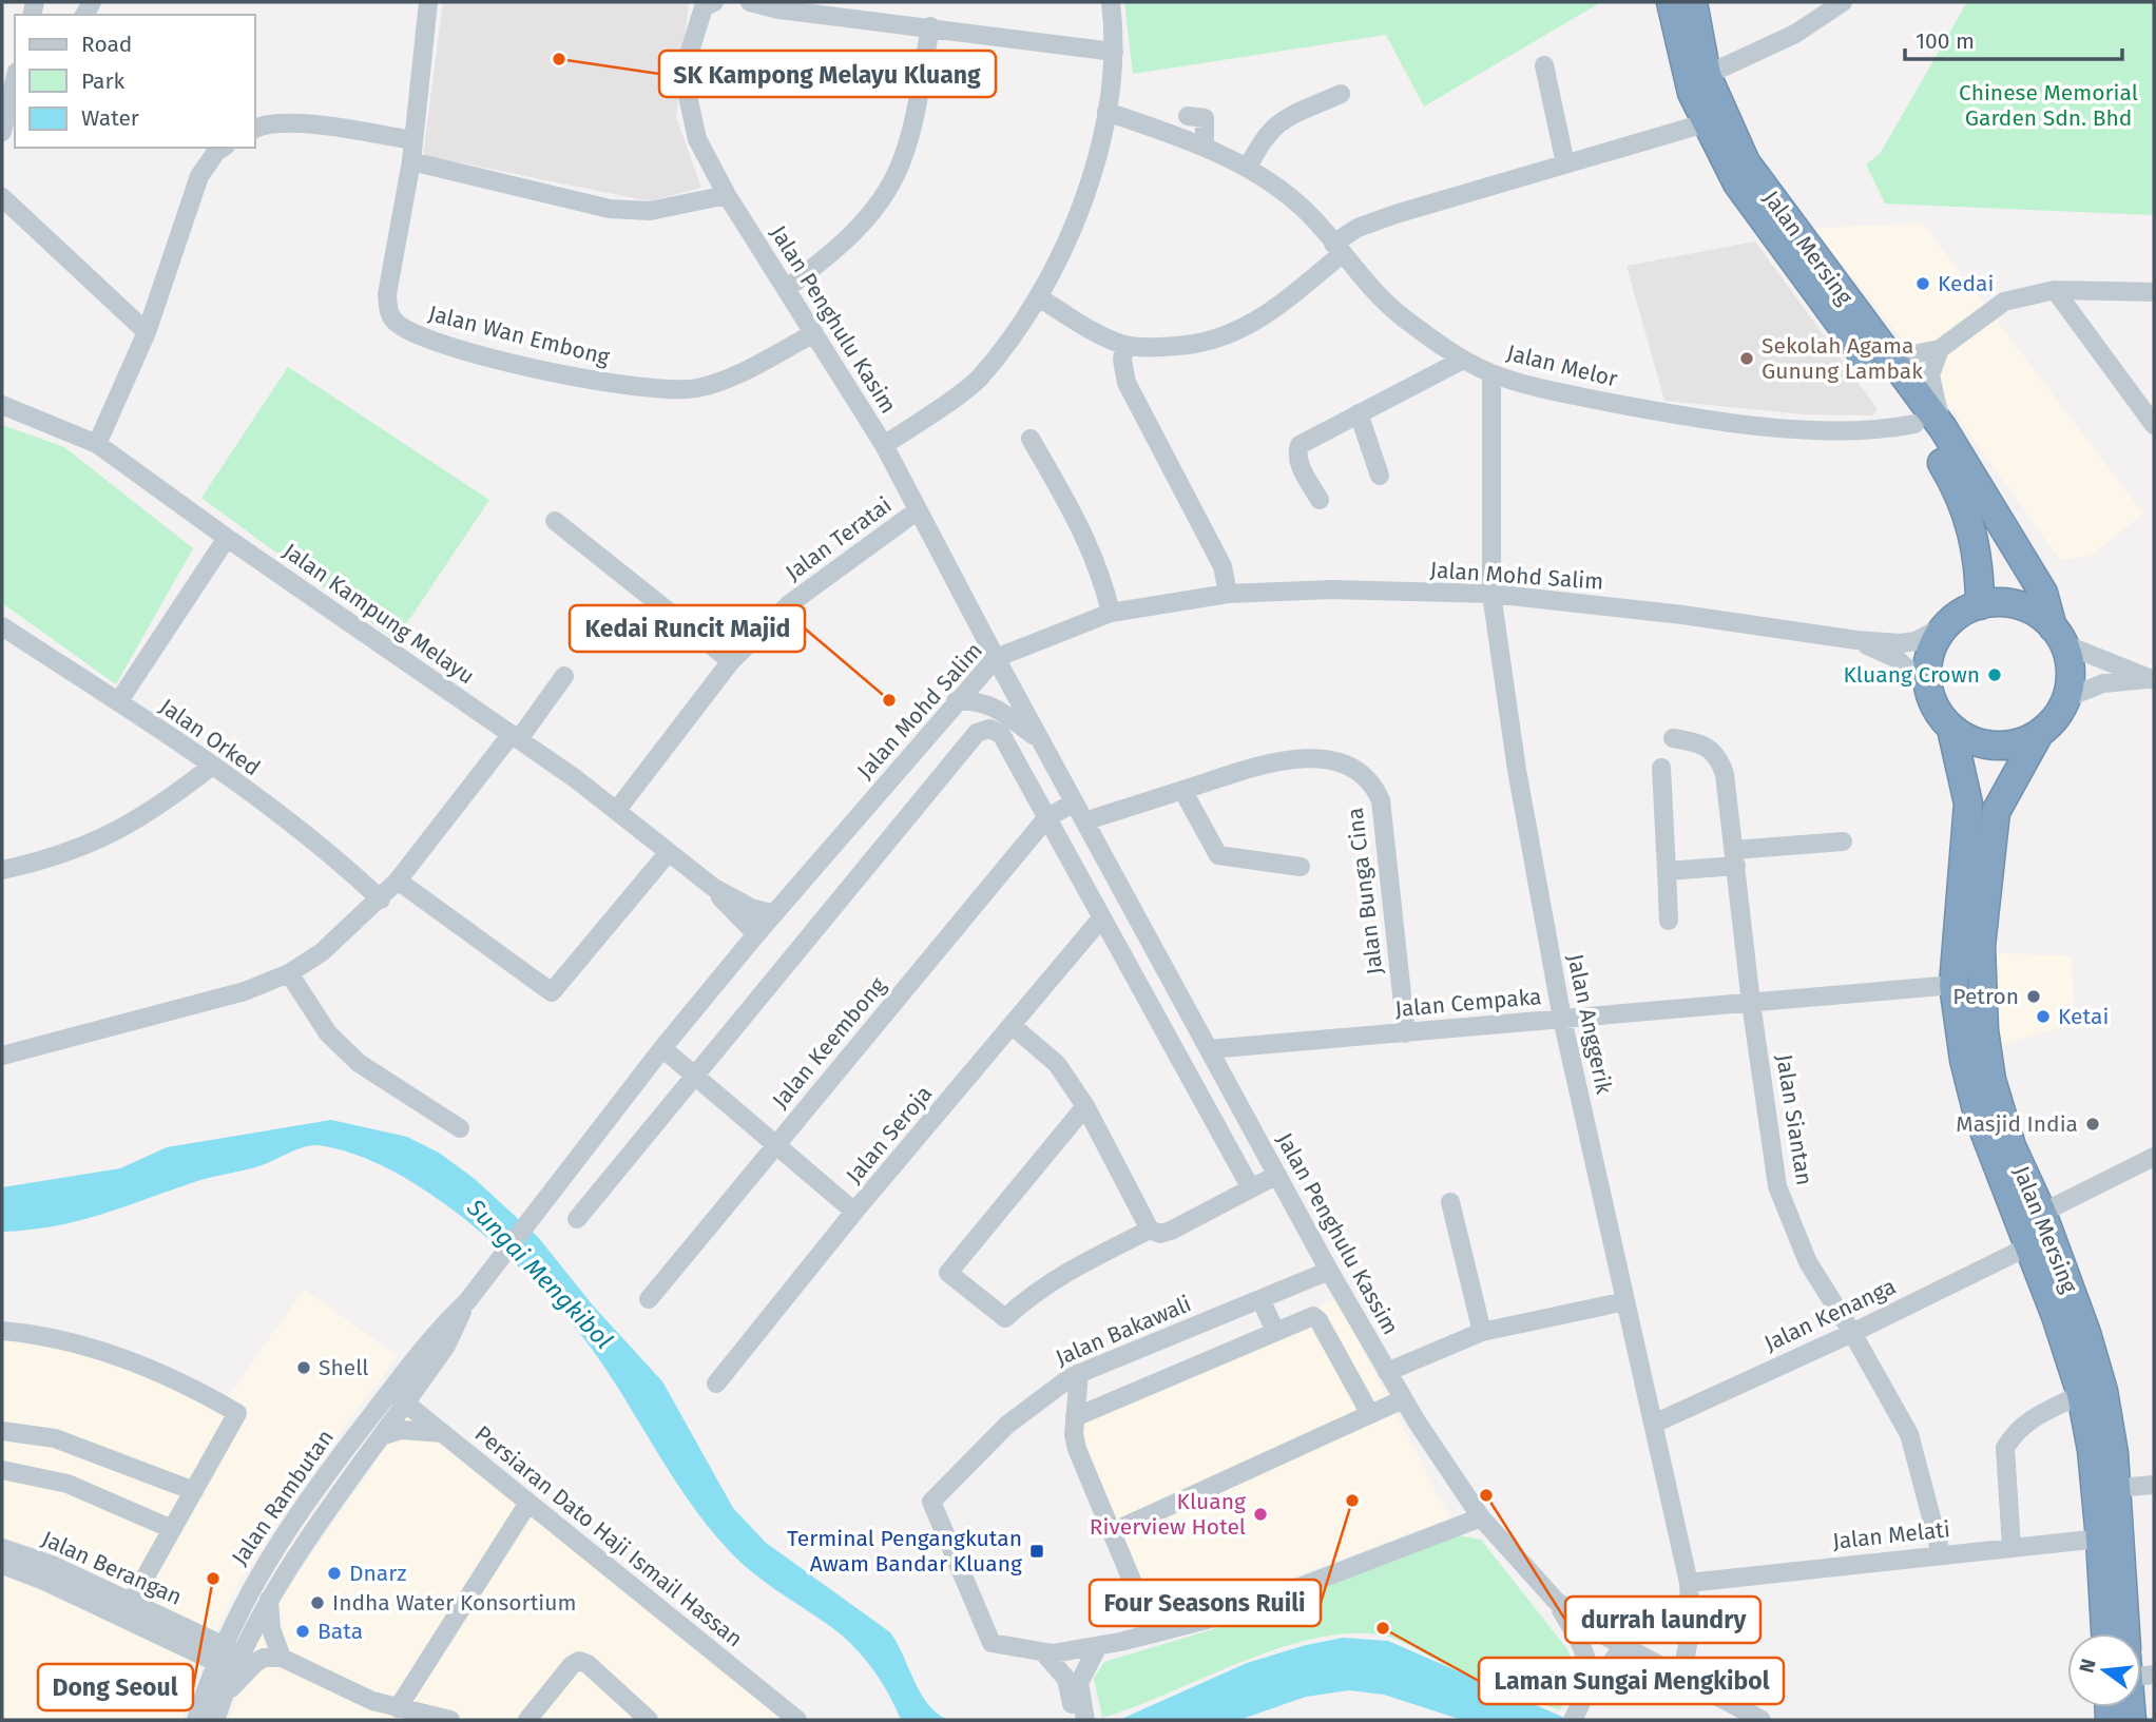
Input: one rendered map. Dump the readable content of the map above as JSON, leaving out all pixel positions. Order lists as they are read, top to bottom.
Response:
{
  "streets": {
    "highway": ["Jalan Mersing"],
    "street": [
      "Jalan Penghulu Kasim",
      "Jalan Wan Embong",
      "Jalan Melor",
      "Jalan Teratai",
      "Jalan Mohd Salim",
      "Jalan Kampung Melayu",
      "Jalan Orked",
      "Jalan Bunga Cina",
      "Jalan Cempaka",
      "Jalan Anggerik",
      "Jalan Keembong",
      "Jalan Siantan",
      "Jalan Seroja",
      "Jalan Penghulu Kassim",
      "Jalan Kenanga",
      "Jalan Bakawali",
      "Jalan Rambutan",
      "Jalan Melati",
      "Persiaran Dato Haji Ismail Hassan",
      "Jalan Berangan"
    ]
  },
  "crossings": [
    ["Jalan Mersing", "Jalan Melor"],
    ["Jalan Mersing", "Jalan Mohd Salim"],
    ["Jalan Mersing", "Jalan Cempaka"],
    ["Jalan Mersing", "Jalan Kenanga"],
    ["Jalan Mersing", "Jalan Melati"],
    ["Jalan Penghulu Kasim", "Jalan Wan Embong"],
    ["Jalan Penghulu Kasim", "Jalan Teratai"],
    ["Jalan Penghulu Kasim", "Jalan Mohd Salim"],
    ["Jalan Penghulu Kasim", "Jalan Penghulu Kassim"],
    ["Jalan Melor", "Jalan Anggerik"],
    ["Jalan Teratai", "Jalan Kampung Melayu"],
    ["Jalan Mohd Salim", "Jalan Kampung Melayu"],
    ["Jalan Mohd Salim", "Jalan Anggerik"],
    ["Jalan Mohd Salim", "Jalan Penghulu Kassim"],
    ["Jalan Mohd Salim", "Jalan Rambutan"],
    ["Jalan Mohd Salim", "Persiaran Dato Haji Ismail Hassan"],
    ["Jalan Bunga Cina", "Jalan Cempaka"],
    ["Jalan Bunga Cina", "Jalan Penghulu Kassim"],
    ["Jalan Cempaka", "Jalan Anggerik"],
    ["Jalan Cempaka", "Jalan Siantan"],
    ["Jalan Cempaka", "Jalan Penghulu Kassim"],
    ["Jalan Anggerik", "Jalan Penghulu Kassim"],
    ["Jalan Anggerik", "Jalan Kenanga"],
    ["Jalan Anggerik", "Jalan Melati"],
    ["Jalan Siantan", "Jalan Kenanga"],
    ["Jalan Siantan", "Jalan Melati"],
    ["Jalan Penghulu Kassim", "Jalan Bakawali"],
    ["Jalan Rambutan", "Persiaran Dato Haji Ismail Hassan"],
    ["Jalan Rambutan", "Jalan Berangan"]
  ],
  "water": ["Sungai Mengkibol"],
  "parks": ["Chinese Memorial Garden Sdn. Bhd"],
  "places": {
    "other": [
      "SK Kampong Melayu Kluang",
      "Kedai",
      "Sekolah Agama Gunung Lambak",
      "Kluang Crown",
      "Kedai Runcit Majid",
      "Petron",
      "Ketai",
      "Masjid India",
      "Shell",
      "durrah laundry",
      "Four Seasons Ruili",
      "Kluang Riverview Hotel",
      "Dnarz",
      "Dong Seoul",
      "Indha Water Konsortium",
      "Laman Sungai Mengkibol",
      "Bata"
    ],
    "transit": ["Terminal Pengangkutan Awam Bandar Kluang"]
  },
  "legend": ["Road", "Park", "Water"],
  "scale_bar": "100 m",
  "north": "left"
}
